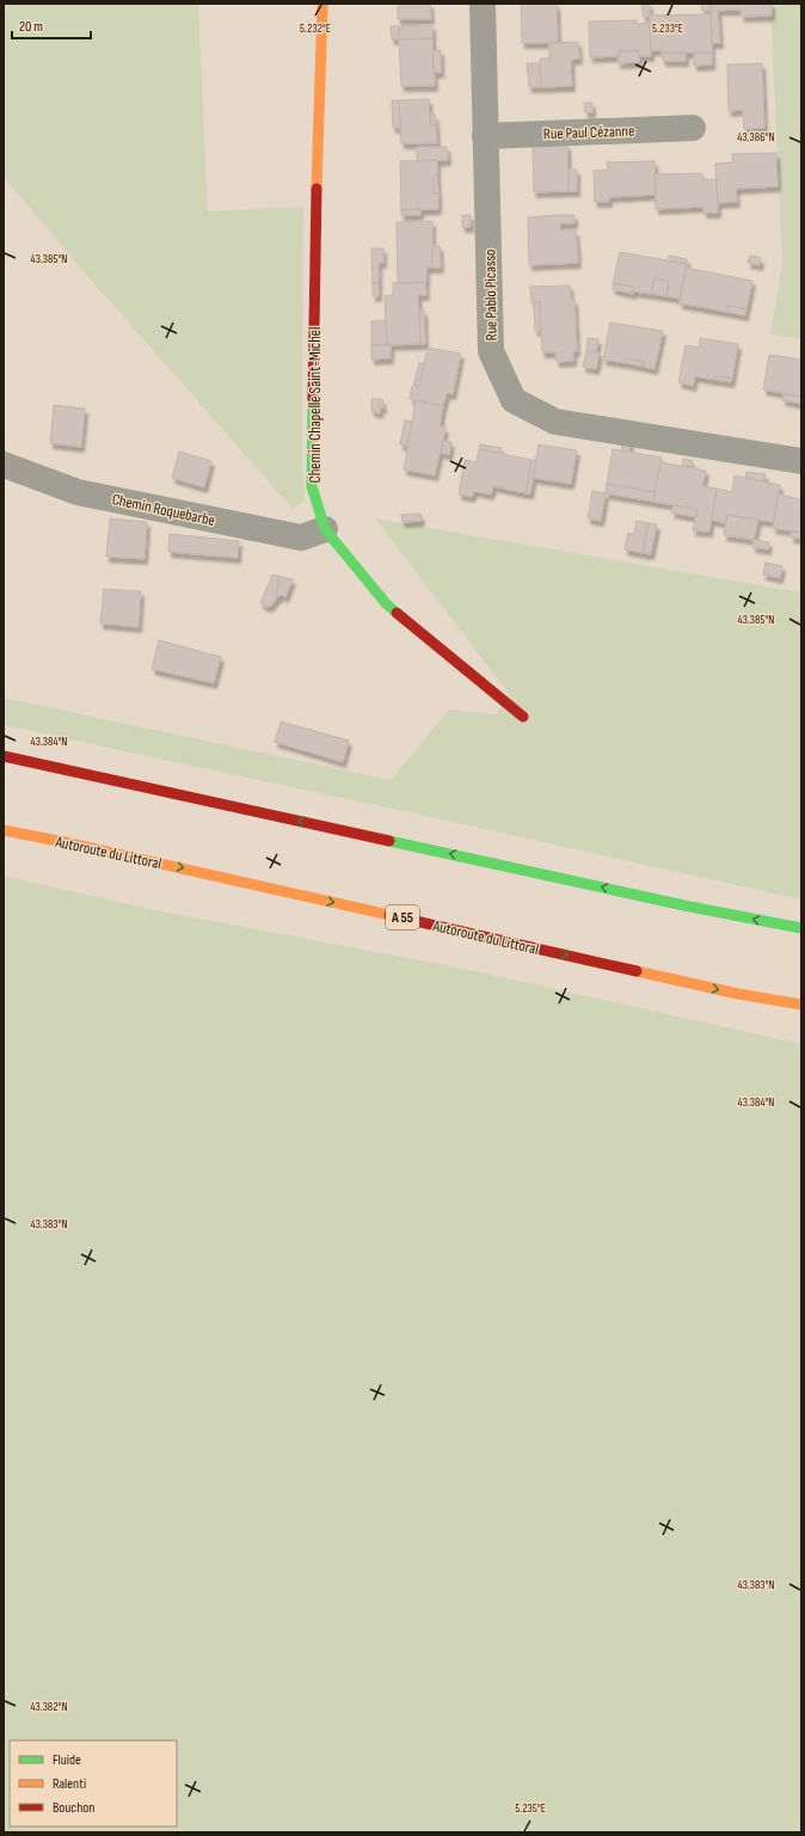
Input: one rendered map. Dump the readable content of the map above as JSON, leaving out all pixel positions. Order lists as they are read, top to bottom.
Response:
{
  "streets": {
    "main road": ["Chemin Chapelle Saint-Michel", "Autoroute du Littoral", "A 55"],
    "street": ["Rue Paul Cézanne", "Rue Pablo Picasso", "Chemin Roquebarbe"]
  },
  "crossings": [
    ["Rue Paul Cézanne", "Rue Pablo Picasso"],
    ["Chemin Chapelle Saint-Michel", "Chemin Roquebarbe"]
  ],
  "legend": ["Fluide", "Ralenti", "Bouchon"],
  "scale_bar": "20 m",
  "coordinates": [
    "5.232°E",
    "5.233°E",
    "43.386°N",
    "43.385°N",
    "43.384°N",
    "43.383°N",
    "43.382°N",
    "5.235°E"
  ]
}
